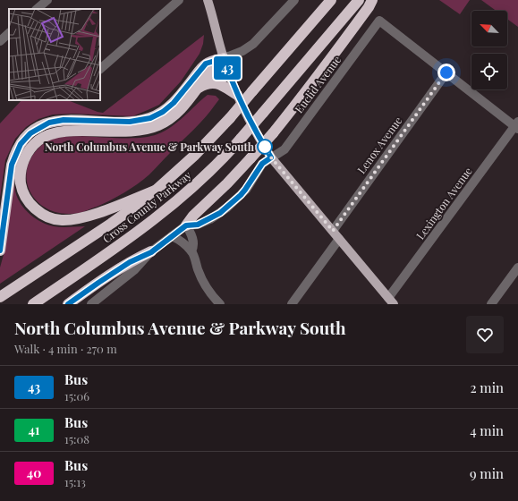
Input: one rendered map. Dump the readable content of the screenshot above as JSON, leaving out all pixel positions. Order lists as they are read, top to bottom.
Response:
{
  "streets": {
    "highway": ["Cross County Parkway"],
    "street": ["Euclid Avenue", "Lenox Avenue", "Lexington Avenue"]
  },
  "crossings": [
    ["Euclid Avenue", "Lenox Avenue"]
  ],
  "places": ["North Columbus Avenue & Parkway South"],
  "lines": ["bus line 43"],
  "north": "top left",
  "page": {
    "on_map": "43",
    "heading": ["North Columbus Avenue & Parkway South", "Walk · 4 min · 270 m"],
    "list": [
      {
        "mark": "43",
        "name": "Bus",
        "note": "15:06",
        "value": "2 min"
      },
      {
        "mark": "41",
        "name": "Bus",
        "note": "15:08",
        "value": "4 min"
      },
      {
        "mark": "40",
        "name": "Bus",
        "note": "15:13",
        "value": "9 min"
      }
    ]
  }
}
